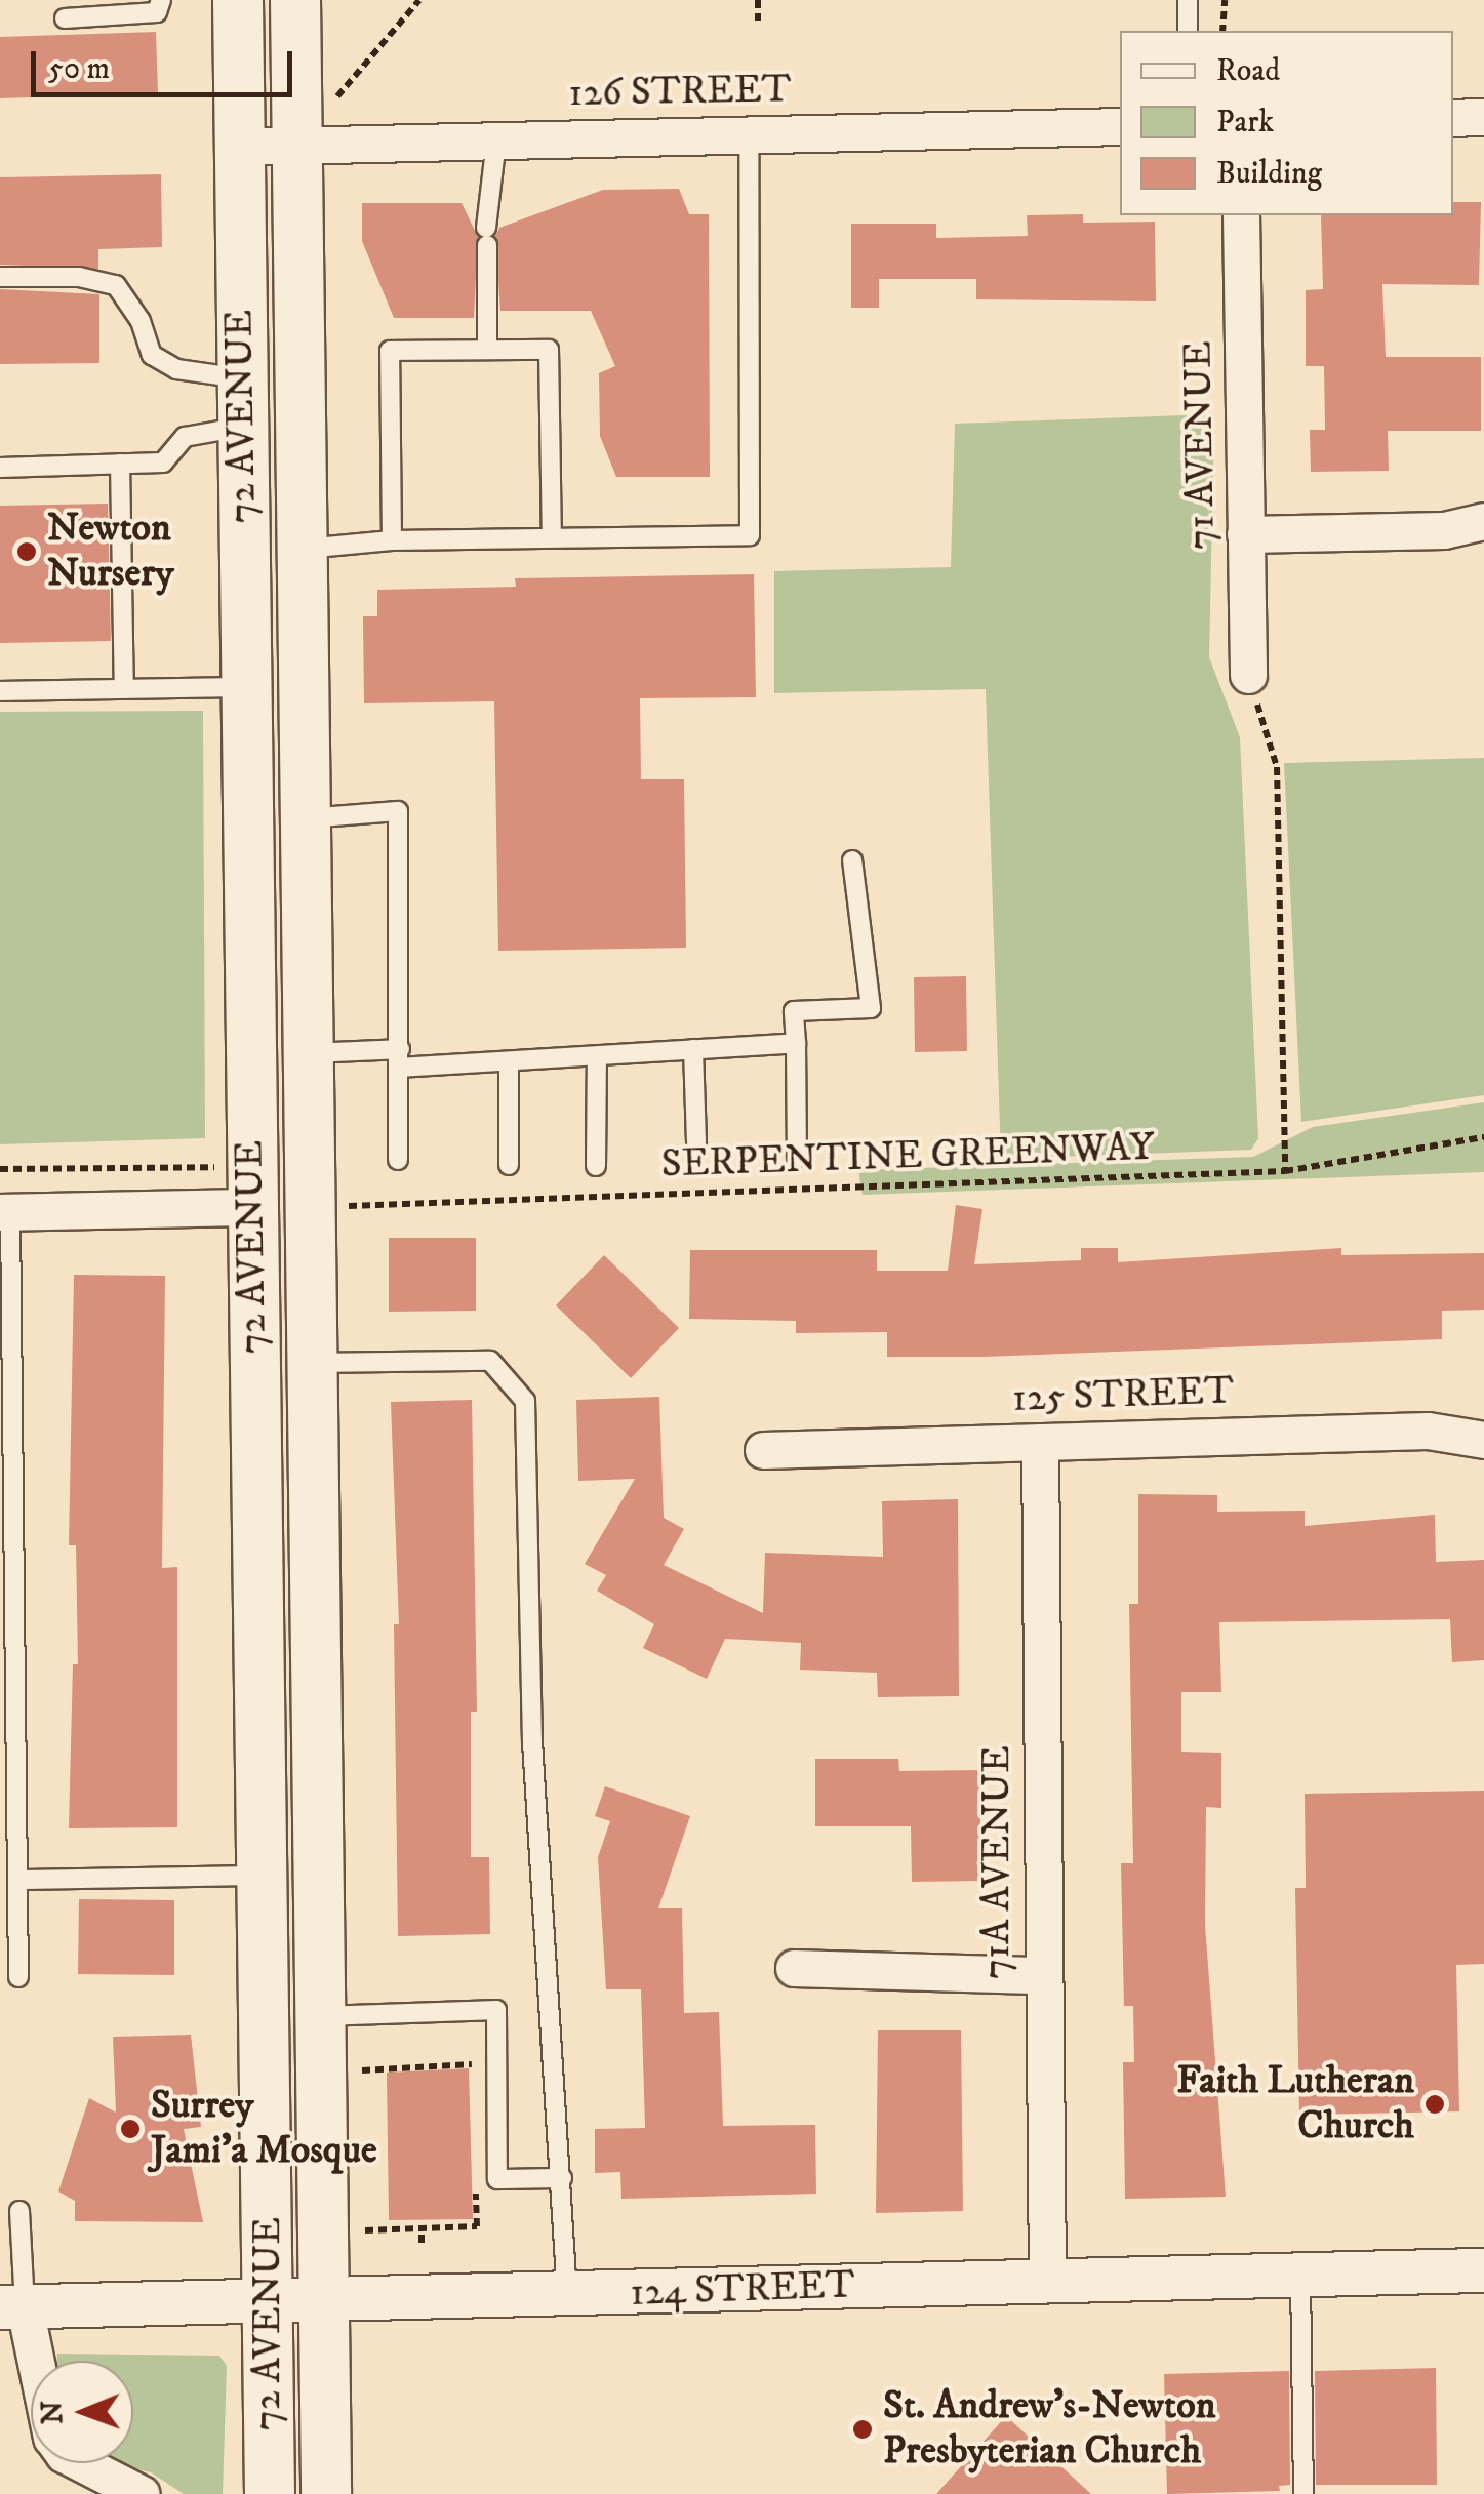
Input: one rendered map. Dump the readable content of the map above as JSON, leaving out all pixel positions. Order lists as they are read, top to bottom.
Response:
{
  "streets": {
    "main road": ["72 AVENUE"],
    "street": [
      "126 STREET",
      "71 AVENUE",
      "125 STREET",
      "71A AVENUE",
      "124 STREET"
    ],
    "path": ["SERPENTINE GREENWAY"]
  },
  "crossings": [
    ["126 STREET", "72 AVENUE"],
    ["72 AVENUE", "124 STREET"],
    ["125 STREET", "71A AVENUE"],
    ["71A AVENUE", "124 STREET"]
  ],
  "places": [
    "Newton Nursery",
    "Faith Lutheran Church",
    "Surrey Jami'a Mosque",
    "St. Andrew's-Newton Presbyterian Church"
  ],
  "legend": ["Road", "Park", "Building"],
  "scale_bar": "50 m",
  "north": "left"
}
